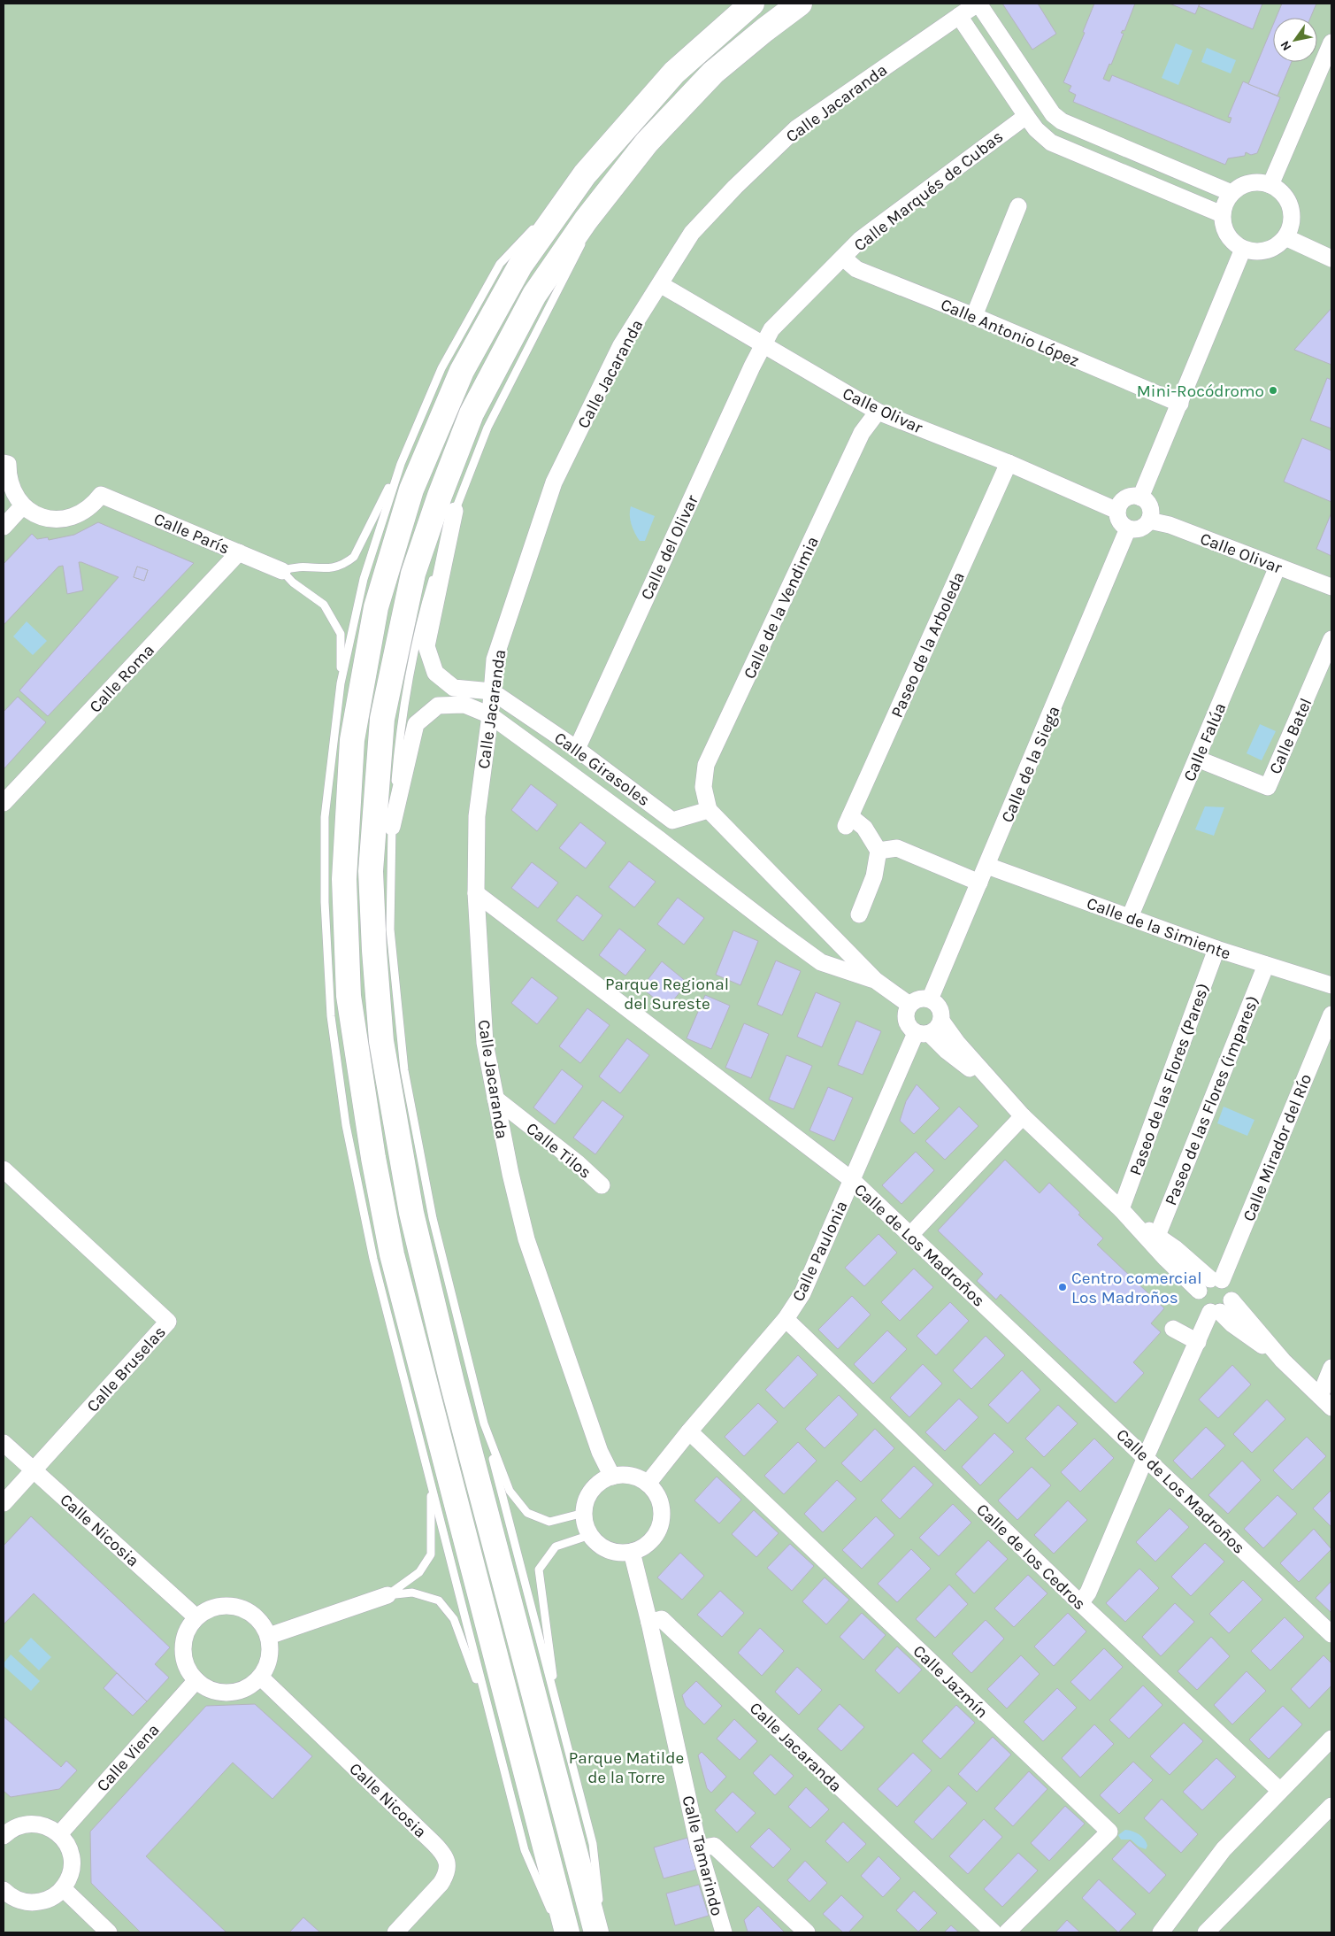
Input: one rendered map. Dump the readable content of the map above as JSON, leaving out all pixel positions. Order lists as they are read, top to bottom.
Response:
{
  "streets": {
    "street": [
      "Calle Jacaranda",
      "Calle Marqués de Cubas",
      "Calle Antonio López",
      "Calle Olivar",
      "Calle París",
      "Calle del Olivar",
      "Calle de la Vendimia",
      "Paseo de la Arboleda",
      "Calle Roma",
      "Calle Batel",
      "Calle Falúa",
      "Calle de la Siega",
      "Calle Girasoles",
      "Calle de la Simiente",
      "Paseo de las Flores (Pares)",
      "Paseo de las Flores (impares)",
      "Calle Mirador del Río",
      "Calle Tilos",
      "Calle de Los Madroños",
      "Calle Paulonia",
      "Calle Bruselas",
      "Calle Nicosia",
      "Calle de los Cedros",
      "Calle Jazmín",
      "Calle Viena",
      "Calle Tamarindo"
    ]
  },
  "crossings": [
    ["Calle Jacaranda", "Calle Olivar"],
    ["Calle Jacaranda", "Calle Girasoles"],
    ["Calle Jacaranda", "Calle Tilos"],
    ["Calle Jacaranda", "Calle de Los Madroños"],
    ["Calle Jacaranda", "Calle Paulonia"],
    ["Calle Jacaranda", "Calle Tamarindo"],
    ["Calle Marqués de Cubas", "Calle Antonio López"],
    ["Calle Marqués de Cubas", "Calle Olivar"],
    ["Calle Marqués de Cubas", "Calle del Olivar"],
    ["Calle Olivar", "Calle del Olivar"],
    ["Calle Olivar", "Calle de la Vendimia"],
    ["Calle Olivar", "Paseo de la Arboleda"],
    ["Calle Olivar", "Calle Falúa"],
    ["Calle Olivar", "Calle de la Siega"],
    ["Calle París", "Calle Roma"],
    ["Calle del Olivar", "Calle Girasoles"],
    ["Calle de la Vendimia", "Calle Girasoles"],
    ["Calle Batel", "Calle Falúa"],
    ["Calle Falúa", "Calle de la Simiente"],
    ["Calle de la Siega", "Calle Girasoles"],
    ["Calle de la Siega", "Calle de la Simiente"],
    ["Calle de la Siega", "Calle Paulonia"],
    ["Calle Girasoles", "Calle Paulonia"],
    ["Calle de la Simiente", "Paseo de las Flores (Pares)"],
    ["Calle de la Simiente", "Paseo de las Flores (impares)"],
    ["Calle de Los Madroños", "Calle Paulonia"],
    ["Calle Paulonia", "Calle de los Cedros"],
    ["Calle Paulonia", "Calle Jazmín"],
    ["Calle Bruselas", "Calle Nicosia"],
    ["Calle Nicosia", "Calle Viena"]
  ],
  "parks": ["Parque Regional del Sureste", "Parque Matilde de la Torre"],
  "places": ["Mini-Rocódromo", "Centro comercial Los Madroños"],
  "north": "bottom left"
}
